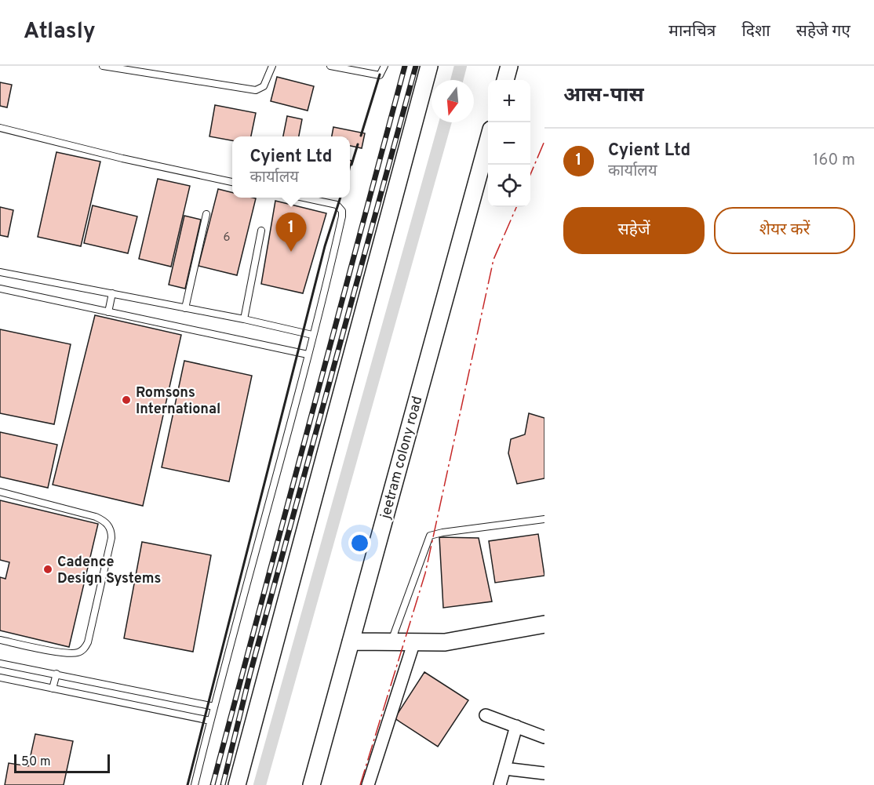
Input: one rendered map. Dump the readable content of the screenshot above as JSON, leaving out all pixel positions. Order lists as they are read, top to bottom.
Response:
{
  "streets": {
    "street": ["jeetram colony road"]
  },
  "places": ["Romsons International", "Cadence Design Systems"],
  "house_numbers": ["6"],
  "scale_bar": "50 m",
  "north": "bottom",
  "page": {
    "header": "Atlasly",
    "nav": ["मानचित्र", "दिशा", "सहेजे गए"],
    "heading": "आस-पास",
    "map_buttons": ["+", "−"],
    "list": [
      {
        "mark": "1",
        "name": "Cyient Ltd",
        "note": "कार्यालय",
        "value": "160 m"
      }
    ],
    "popup": ["Cyient Ltd", "कार्यालय"],
    "buttons": ["सहेजें", "शेयर करें"],
    "pins": "1",
    "scale": "50 m"
  }
}
